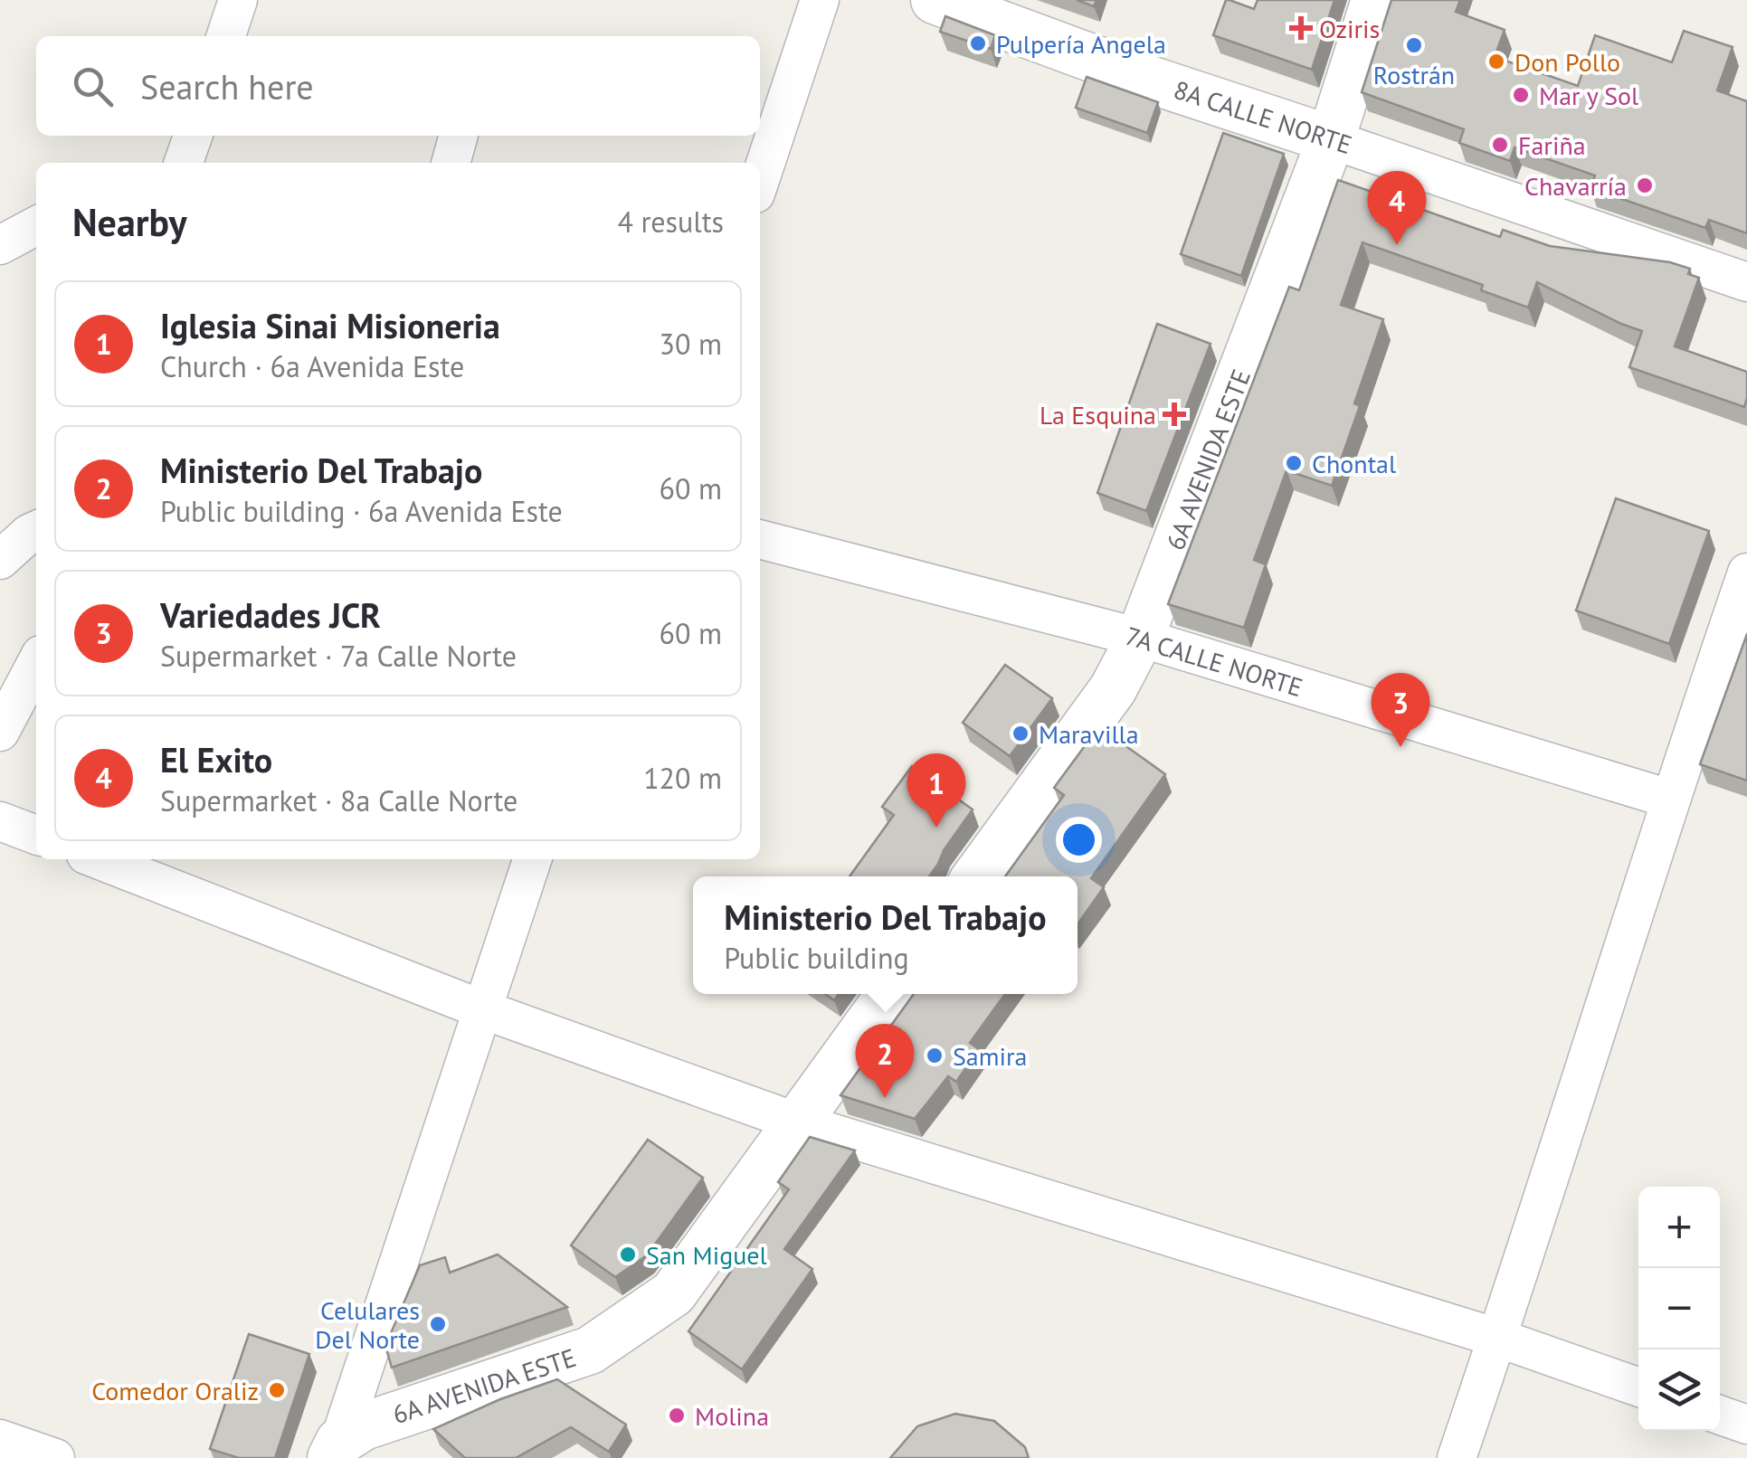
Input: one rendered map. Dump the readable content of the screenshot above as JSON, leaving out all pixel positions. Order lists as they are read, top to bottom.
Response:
{
  "streets": {
    "street": ["8A CALLE NORTE", "6A AVENIDA ESTE", "7A CALLE NORTE"]
  },
  "crossings": [
    ["8A CALLE NORTE", "6A AVENIDA ESTE"],
    ["6A AVENIDA ESTE", "7A CALLE NORTE"]
  ],
  "places": {
    "health": ["Oziris", "La Esquina"],
    "other": [
      "Pulpería Angela",
      "Rostrán",
      "Don Pollo",
      "Mar y Sol",
      "Fariña",
      "Chavarría",
      "Chontal",
      "Maravilla",
      "Samira",
      "San Miguel",
      "Celulares Del Norte",
      "Comedor Oraliz",
      "Molina"
    ]
  },
  "page": {
    "search": "Search here",
    "heading": ["Nearby", "4 results"],
    "pins": [
      "4",
      "3",
      "1",
      "2"
    ],
    "list": [
      {
        "mark": "1",
        "name": "Iglesia Sinai Misioneria",
        "note": "Church · 6a Avenida Este",
        "value": "30 m"
      },
      {
        "mark": "2",
        "name": "Ministerio Del Trabajo",
        "note": "Public building · 6a Avenida Este",
        "value": "60 m"
      },
      {
        "mark": "3",
        "name": "Variedades JCR",
        "note": "Supermarket · 7a Calle Norte",
        "value": "60 m"
      },
      {
        "mark": "4",
        "name": "El Exito",
        "note": "Supermarket · 8a Calle Norte",
        "value": "120 m"
      }
    ],
    "popup": ["Ministerio Del Trabajo", "Public building"],
    "map_buttons": ["+", "−"]
  }
}
